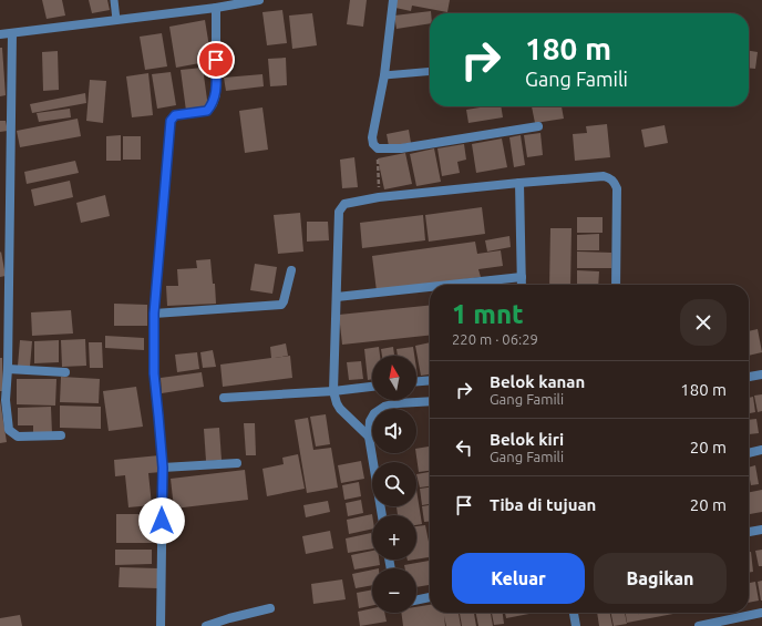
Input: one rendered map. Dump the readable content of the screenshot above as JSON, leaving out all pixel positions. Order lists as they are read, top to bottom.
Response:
{
  "north": "top",
  "page": {
    "turn": ["180 m", "Gang Famili"],
    "heading": ["1 mnt", "220 m · 06:29"],
    "map_buttons": ["+", "−"],
    "list": [
      {
        "name": "Belok kanan",
        "note": "Gang Famili",
        "value": "180 m"
      },
      {
        "name": "Belok kiri",
        "note": "Gang Famili",
        "value": "20 m"
      },
      {
        "name": "Tiba di tujuan",
        "value": "20 m"
      }
    ],
    "buttons": ["Keluar", "Bagikan"]
  }
}
